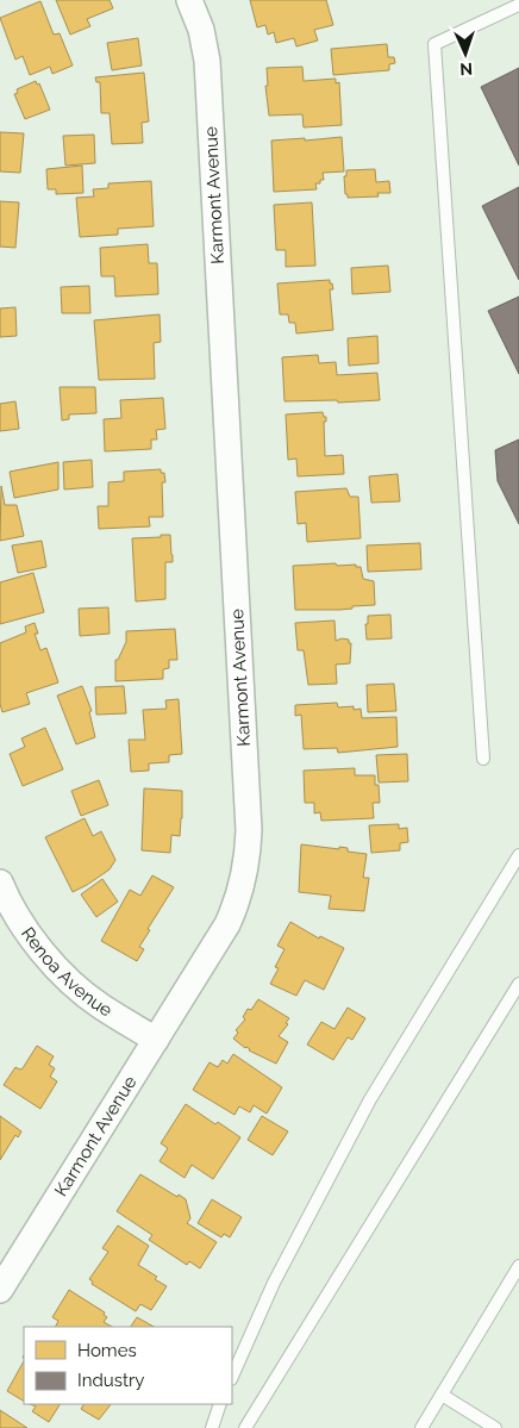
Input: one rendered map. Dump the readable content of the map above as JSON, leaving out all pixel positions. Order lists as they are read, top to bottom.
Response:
{
  "streets": {
    "street": ["Karmont Avenue", "Renoa Avenue"]
  },
  "crossings": [
    ["Karmont Avenue", "Renoa Avenue"]
  ],
  "legend": ["Homes", "Industry"],
  "north": "bottom"
}
